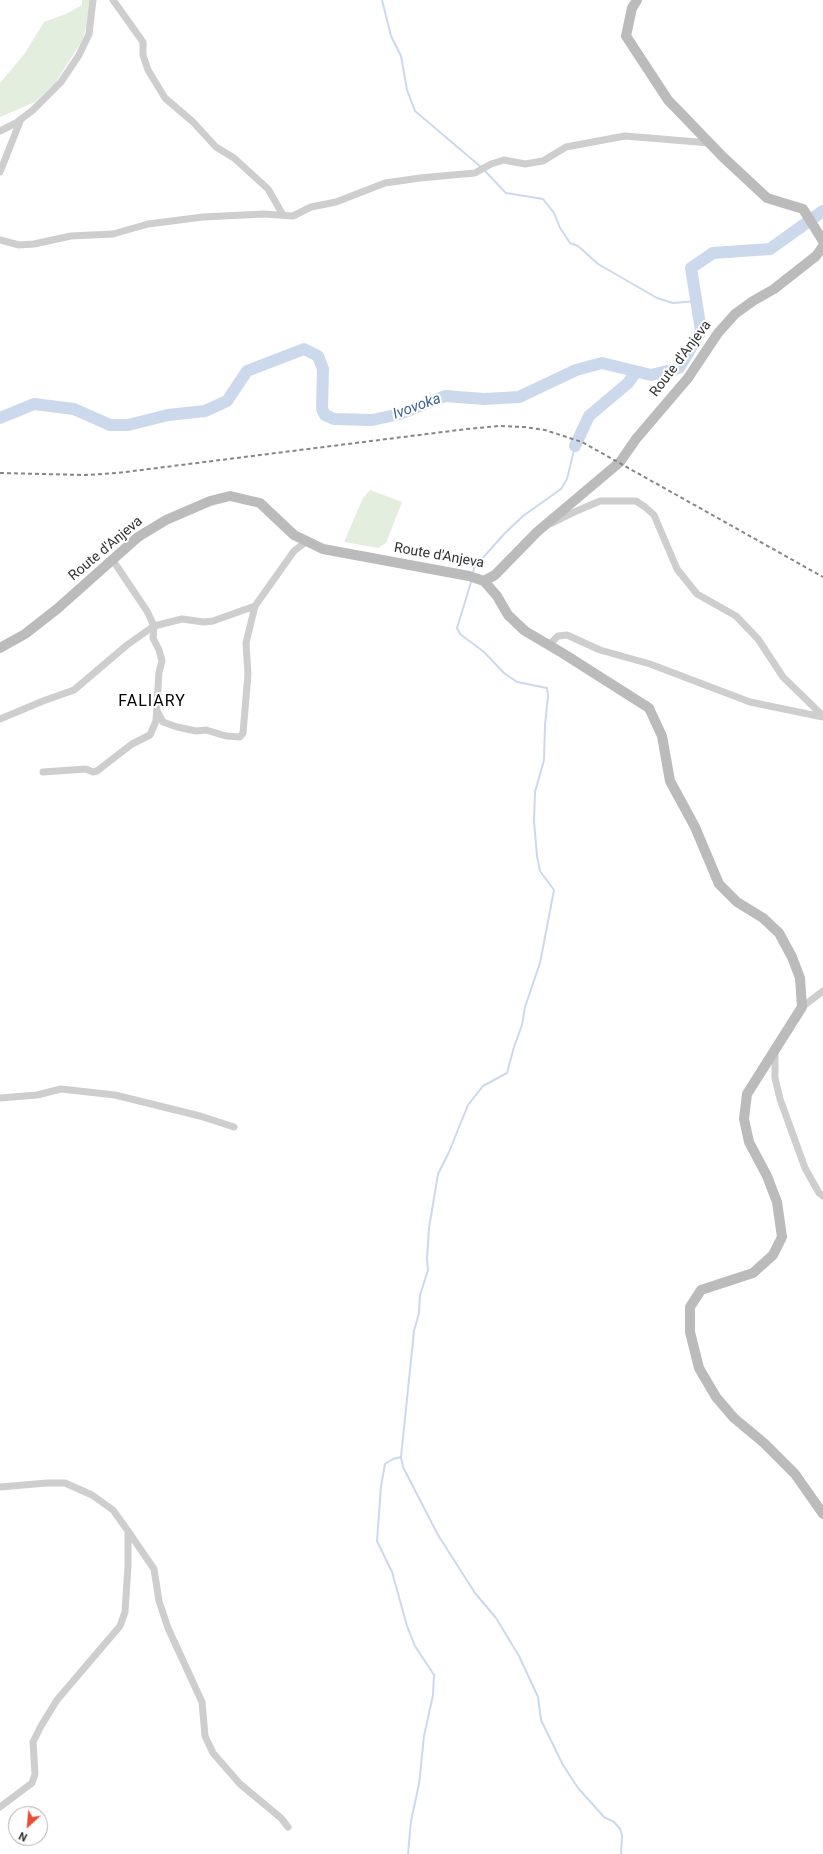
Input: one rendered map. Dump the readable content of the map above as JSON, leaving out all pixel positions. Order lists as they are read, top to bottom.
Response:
{
  "streets": {
    "street": ["Route d'Anjeva"]
  },
  "districts": ["FALIARY"],
  "water": ["Ivovoka"],
  "north": "bottom left"
}
